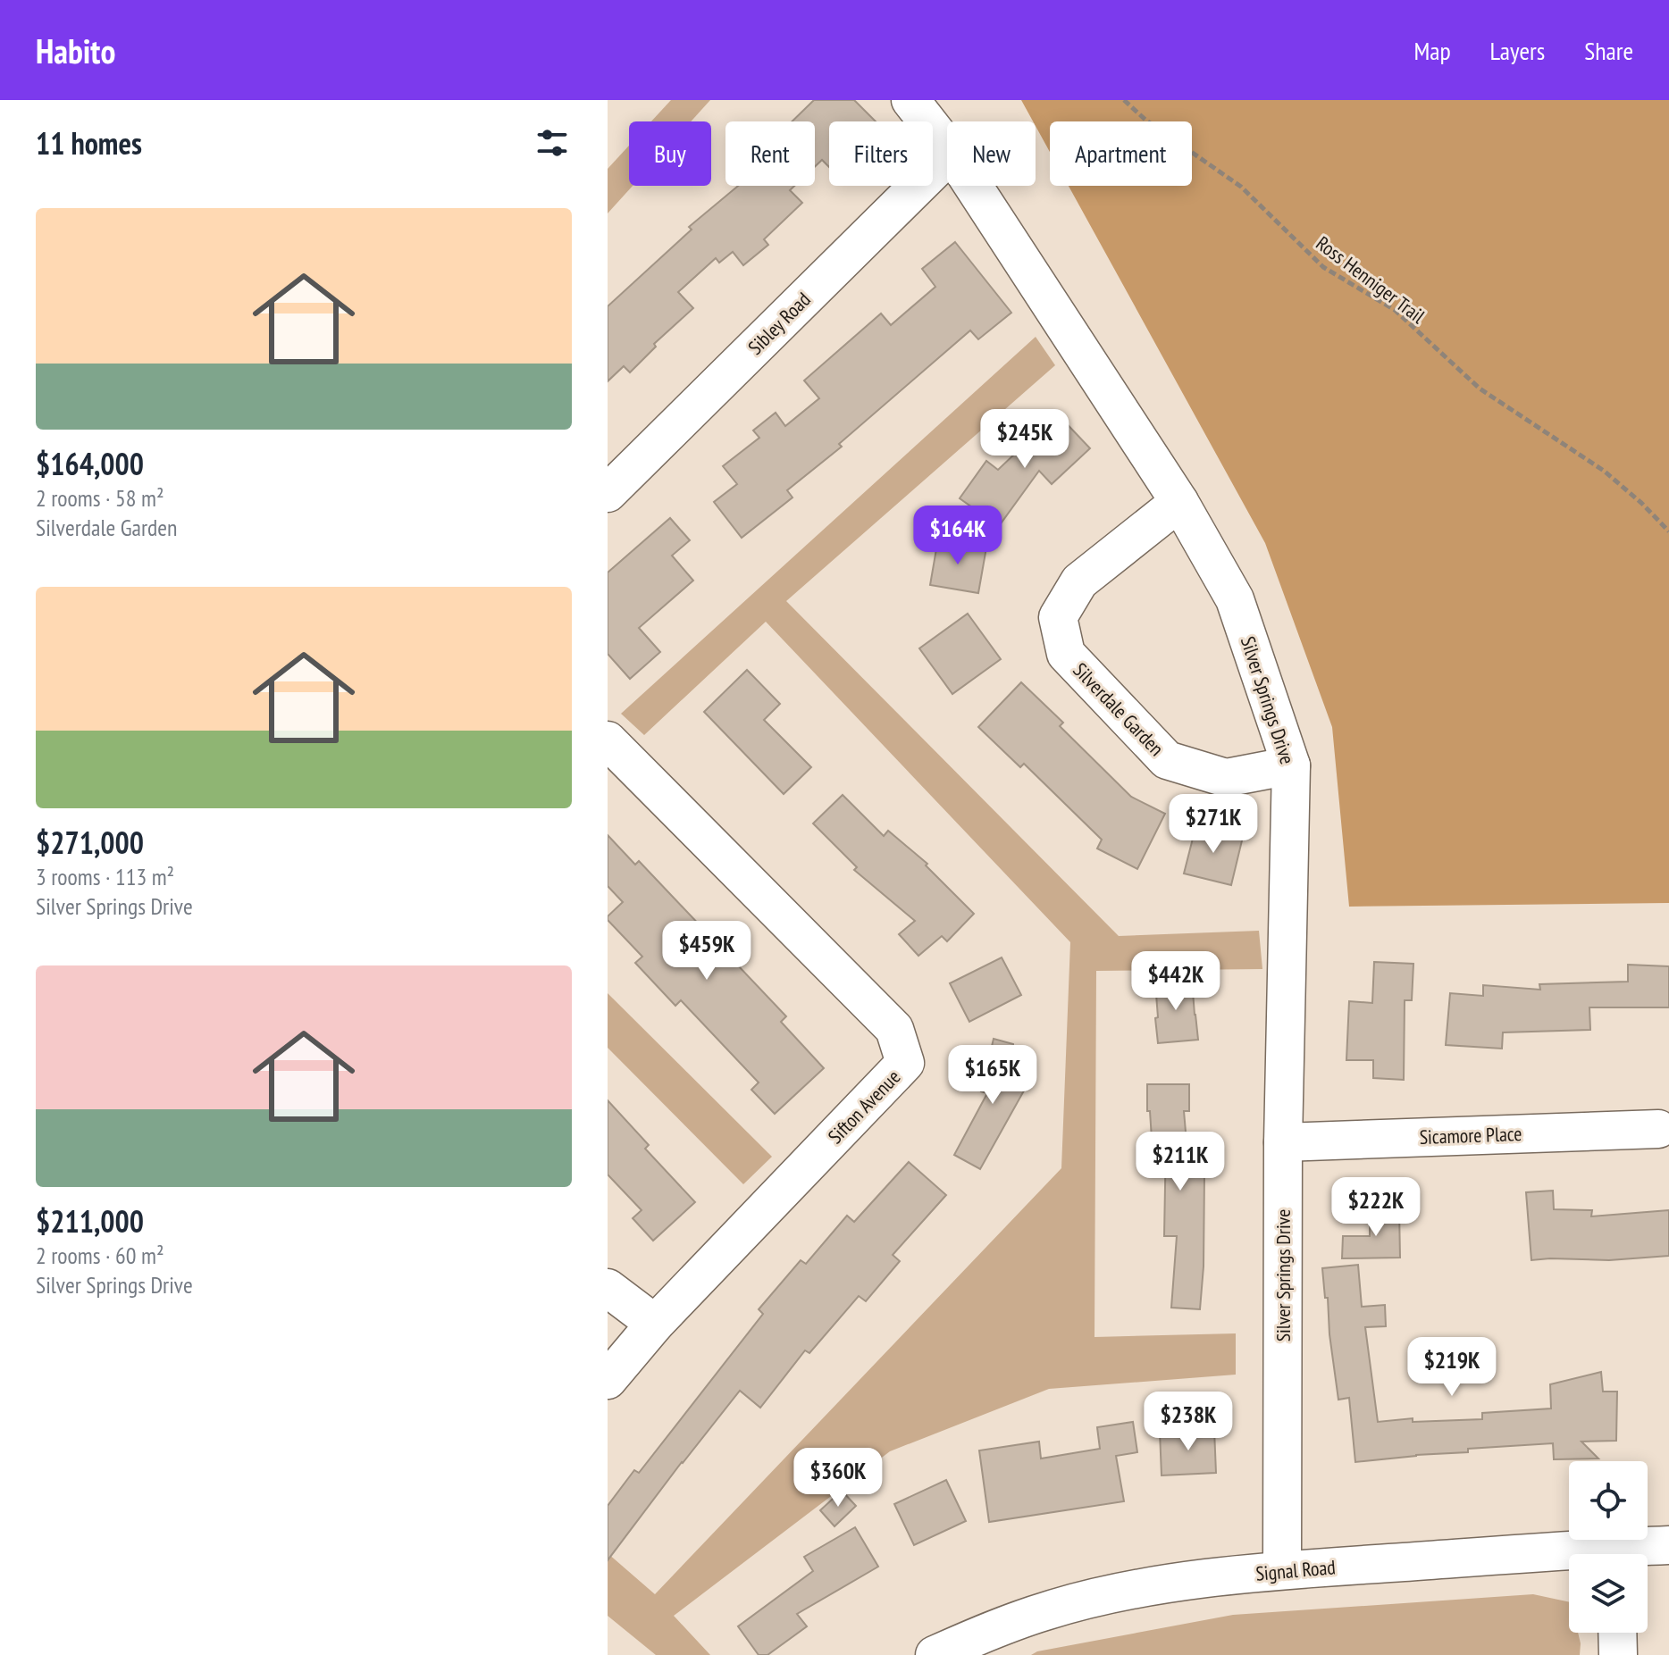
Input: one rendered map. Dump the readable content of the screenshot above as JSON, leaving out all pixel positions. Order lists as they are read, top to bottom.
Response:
{
  "streets": {
    "street": [
      "Sibley Road",
      "Silver Springs Drive",
      "Silverdale Garden",
      "Sifton Avenue",
      "Sicamore Place",
      "Signal Road"
    ],
    "path": ["Ross Henniger Trail"]
  },
  "crossings": [
    ["Silver Springs Drive", "Silverdale Garden"],
    ["Silver Springs Drive", "Sicamore Place"],
    ["Silver Springs Drive", "Signal Road"]
  ],
  "page": {
    "header": "Habito",
    "nav": ["Map", "Layers", "Share"],
    "heading": "11 homes",
    "chip": [
      "Buy",
      "Rent",
      "Filters",
      "New",
      "Apartment"
    ],
    "list": [
      {
        "name": "$164,000",
        "note": "2 rooms · 58 m² · Silverdale Garden"
      },
      {
        "name": "$271,000",
        "note": "3 rooms · 113 m² · Silver Springs Drive"
      },
      {
        "name": "$211,000",
        "note": "2 rooms · 60 m² · Silver Springs Drive"
      }
    ],
    "price": [
      "$245K",
      "$164K",
      "$271K",
      "$459K",
      "$442K",
      "$165K",
      "$211K",
      "$222K",
      "$219K",
      "$238K",
      "$360K"
    ]
  }
}
